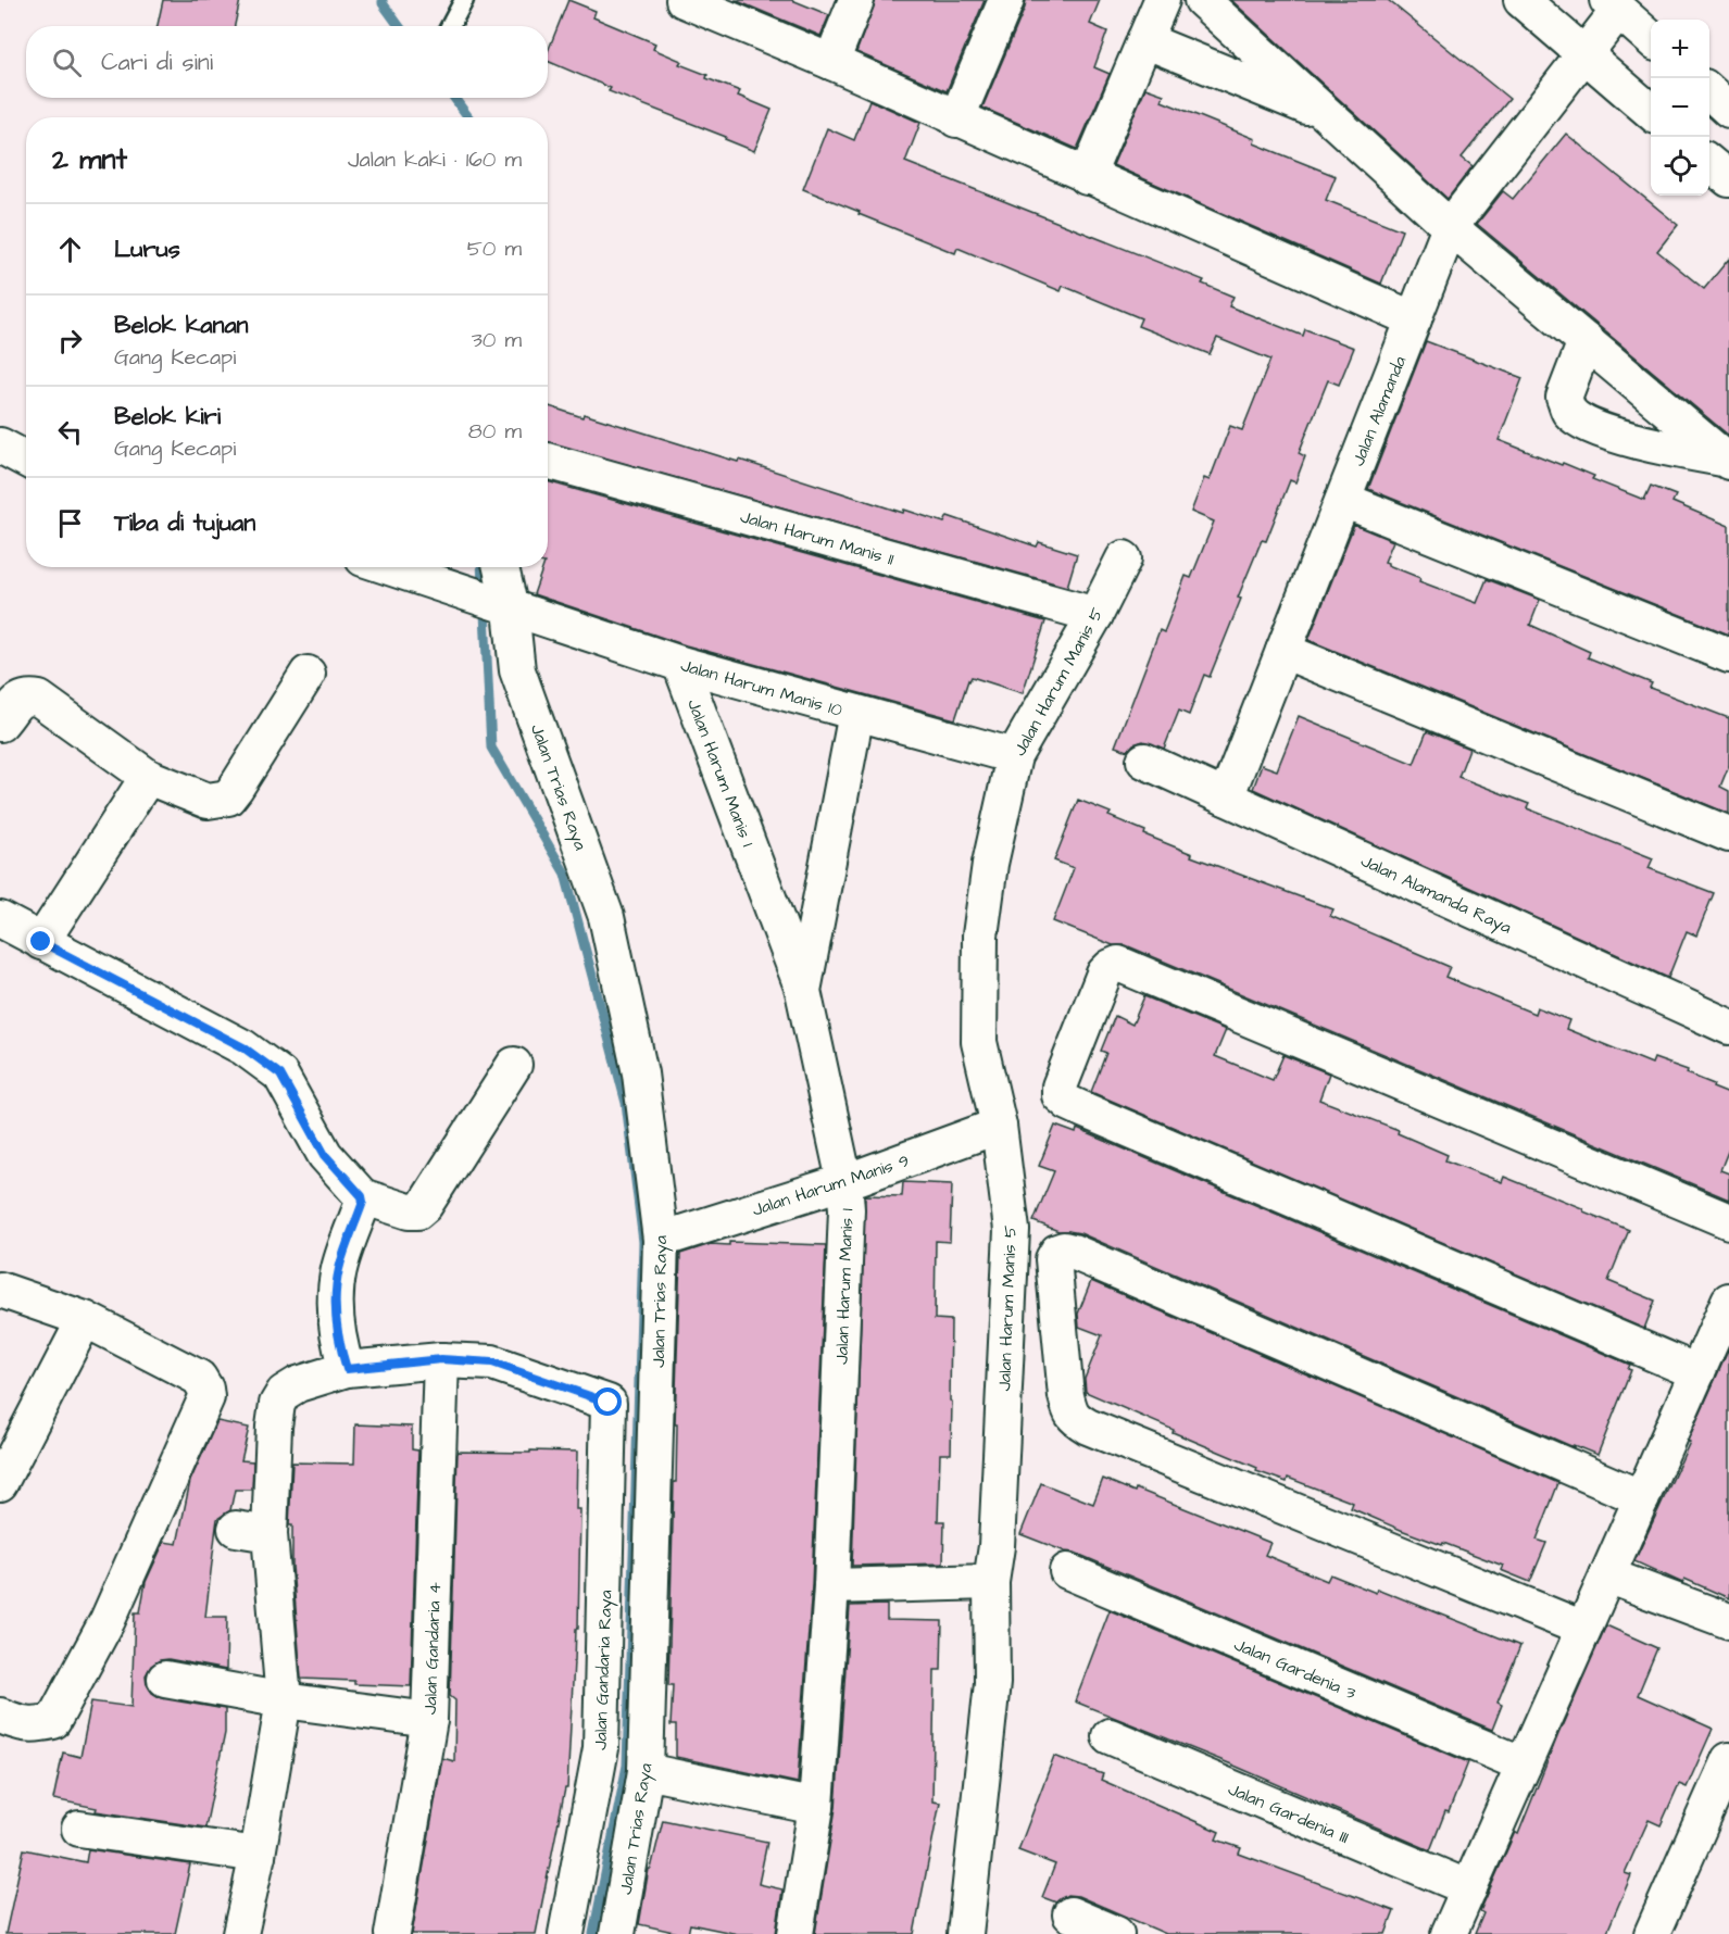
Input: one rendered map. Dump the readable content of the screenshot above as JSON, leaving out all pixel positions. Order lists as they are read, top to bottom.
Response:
{
  "streets": {
    "street": [
      "Jalan Alamanda",
      "Jalan Harum Manis 11",
      "Jalan Harum Manis 5",
      "Jalan Harum Manis 10",
      "Jalan Harum Manis 1",
      "Jalan Trias Raya",
      "Jalan Alamanda Raya",
      "Jalan Harum Manis 9",
      "Jalan Gandaria 4",
      "Jalan Gardenia 3",
      "Jalan Gandaria Raya",
      "Jalan Gardenia III"
    ]
  },
  "crossings": [
    ["Jalan Alamanda", "Jalan Alamanda Raya"],
    ["Jalan Harum Manis 11", "Jalan Harum Manis 5"],
    ["Jalan Harum Manis 5", "Jalan Harum Manis 10"],
    ["Jalan Harum Manis 5", "Jalan Harum Manis 9"],
    ["Jalan Harum Manis 10", "Jalan Harum Manis 1"],
    ["Jalan Harum Manis 10", "Jalan Trias Raya"],
    ["Jalan Harum Manis 1", "Jalan Harum Manis 9"],
    ["Jalan Trias Raya", "Jalan Harum Manis 9"],
    ["Jalan Gandaria 4", "Jalan Gandaria Raya"]
  ],
  "page": {
    "map_buttons": ["+", "−"],
    "search": "Cari di sini",
    "heading": ["2 mnt", "Jalan kaki · 160 m"],
    "list": [
      ["Lurus", "50 m"],
      ["Belok kanan", "Gang Kecapi", "30 m"],
      ["Belok kiri", "Gang Kecapi", "80 m"],
      "Tiba di tujuan"
    ]
  }
}
